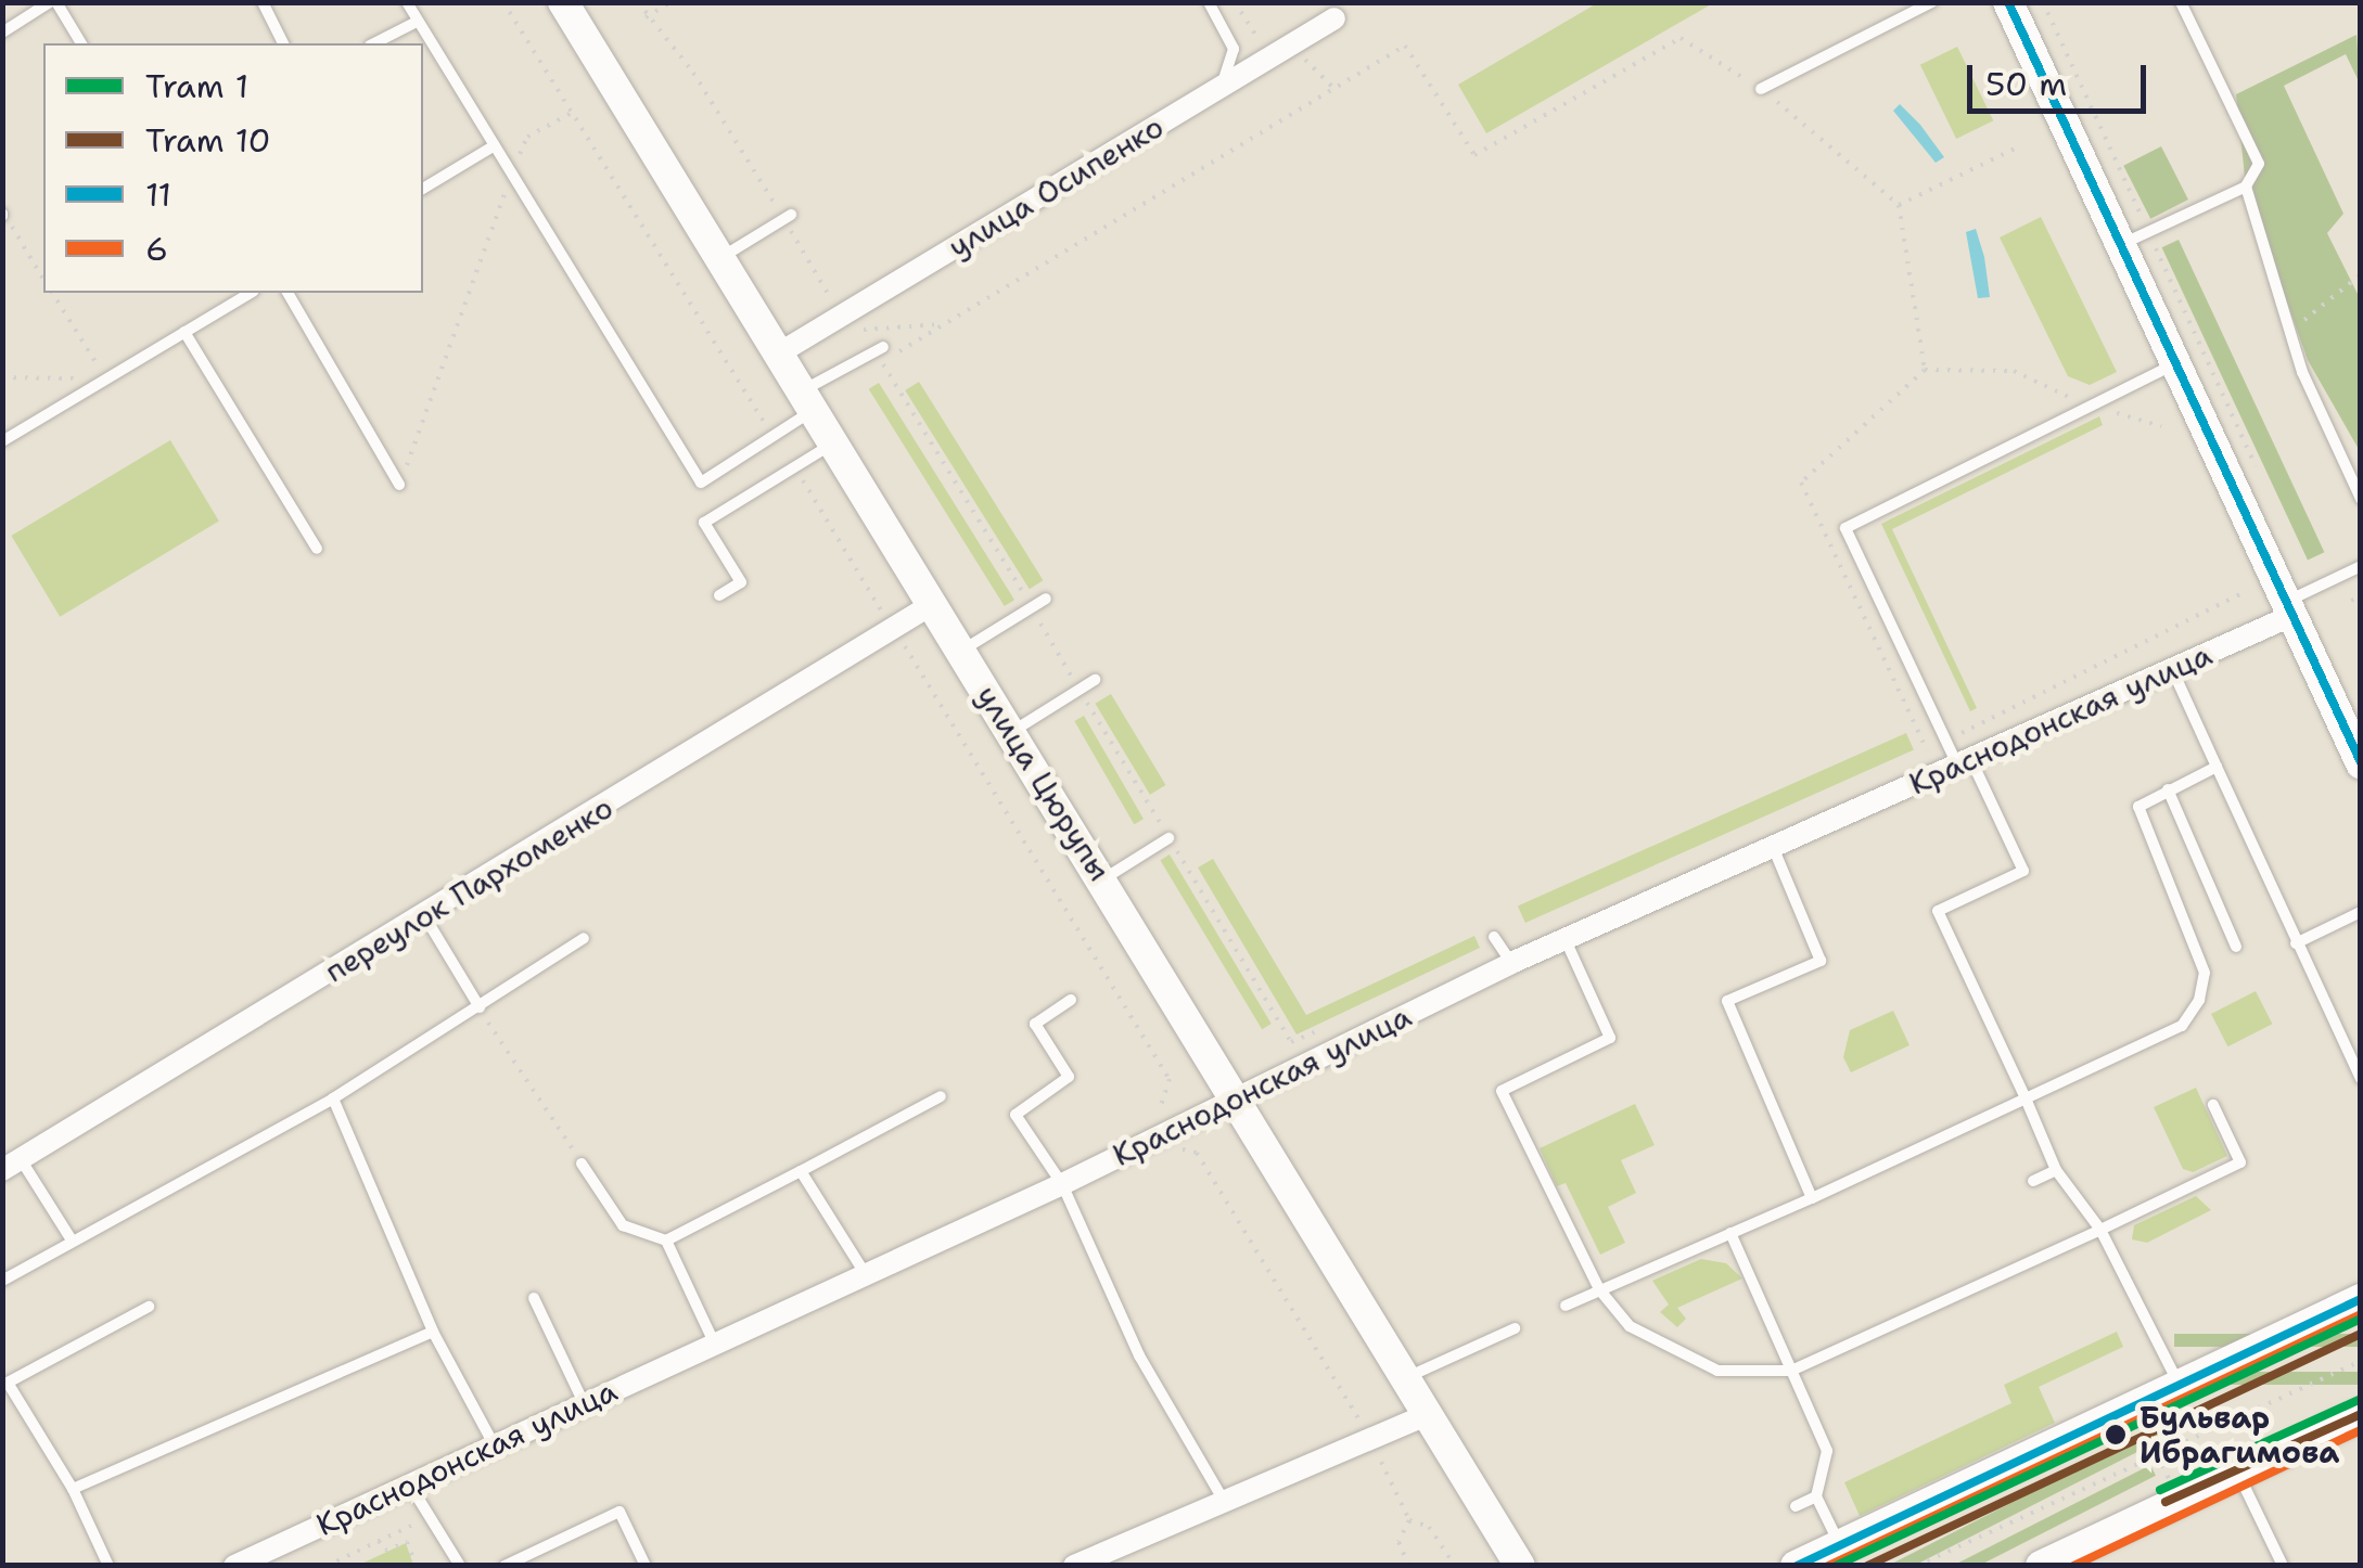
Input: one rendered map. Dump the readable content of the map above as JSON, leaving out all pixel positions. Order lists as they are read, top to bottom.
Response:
{
  "streets": {
    "main road": ["улица Цюрупы"],
    "street": ["улица Осипенко", "Краснодонская улица", "переулок Пархоменко"]
  },
  "crossings": [
    ["улица Осипенко", "улица Цюрупы"],
    ["Краснодонская улица", "улица Цюрупы"],
    ["улица Цюрупы", "переулок Пархоменко"]
  ],
  "places": ["Бульвар Ибрагимова"],
  "lines": [
    "transit line 11",
    "transit line 6",
    "tram line 1",
    "tram line 10"
  ],
  "legend": [
    "Tram 1",
    "Tram 10",
    "11",
    "6"
  ],
  "scale_bar": "50 m"
}
